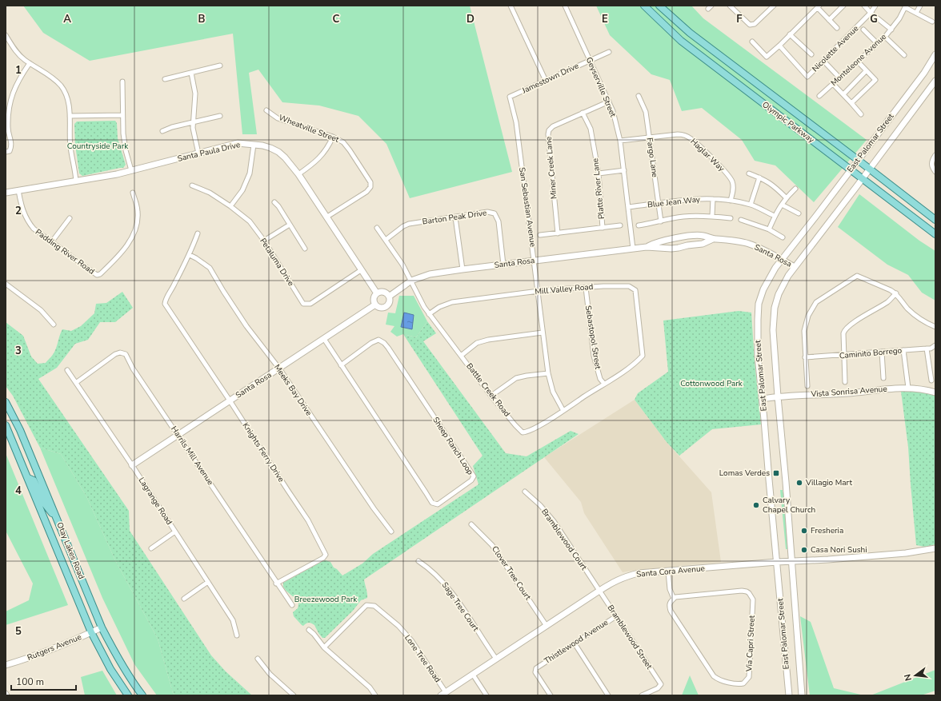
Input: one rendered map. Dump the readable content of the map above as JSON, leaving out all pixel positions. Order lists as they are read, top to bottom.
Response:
{
  "streets": {
    "main road": ["Olympic Parkway", "Otay Lakes Road"],
    "street": [
      "Nicolette Avenue",
      "Monteleone Avenue",
      "Jamestown Drive",
      "Geyserville Street",
      "Wheatville Street",
      "East Palomar Street",
      "Santa Paula Drive",
      "Haglar Way",
      "Fargo Lane",
      "Miner Creek Lane",
      "Platte River Lane",
      "Blue Jean Way",
      "San Sebastian Avenue",
      "Barton Peak Drive",
      "Padding River Road",
      "Santa Rosa",
      "Petaluma Drive",
      "Mill Valley Road",
      "Sebastopol Street",
      "Caminito Borrego",
      "Meeks Bay Drive",
      "Battle Creek Road",
      "Vista Sonrisa Avenue",
      "Sheep Ranch Loop",
      "Knights Ferry Drive",
      "Harrils Mill Avenue",
      "Lagrange Road",
      "Bramblewood Court",
      "Santa Cora Avenue",
      "Clover Tree Court",
      "Sage Tree Court",
      "Bramblewood Street",
      "Thistlewood Avenue",
      "Via Capri Street",
      "Rutgers Avenue",
      "Lone Tree Road"
    ]
  },
  "crossings": [
    ["Jamestown Drive", "Geyserville Street"],
    ["Jamestown Drive", "San Sebastian Avenue"],
    ["Geyserville Street", "Haglar Way"],
    ["Geyserville Street", "Miner Creek Lane"],
    ["Geyserville Street", "Blue Jean Way"],
    ["Geyserville Street", "Santa Rosa"],
    ["Olympic Parkway", "East Palomar Street"],
    ["Wheatville Street", "Santa Paula Drive"],
    ["East Palomar Street", "Santa Rosa"],
    ["East Palomar Street", "Vista Sonrisa Avenue"],
    ["East Palomar Street", "Santa Cora Avenue"],
    ["Santa Paula Drive", "Padding River Road"],
    ["Santa Paula Drive", "Santa Rosa"],
    ["Santa Paula Drive", "Petaluma Drive"],
    ["Haglar Way", "Fargo Lane"],
    ["Haglar Way", "Blue Jean Way"],
    ["Fargo Lane", "Blue Jean Way"],
    ["Miner Creek Lane", "Platte River Lane"],
    ["San Sebastian Avenue", "Santa Rosa"],
    ["San Sebastian Avenue", "Mill Valley Road"],
    ["San Sebastian Avenue", "Battle Creek Road"],
    ["Barton Peak Drive", "Santa Rosa"],
    ["Barton Peak Drive", "Battle Creek Road"],
    ["Santa Rosa", "Meeks Bay Drive"],
    ["Santa Rosa", "Battle Creek Road"],
    ["Santa Rosa", "Sheep Ranch Loop"],
    ["Santa Rosa", "Knights Ferry Drive"],
    ["Santa Rosa", "Harrils Mill Avenue"],
    ["Santa Rosa", "Lagrange Road"],
    ["Mill Valley Road", "Sebastopol Street"],
    ["Mill Valley Road", "Battle Creek Road"],
    ["Sebastopol Street", "Battle Creek Road"],
    ["Meeks Bay Drive", "Knights Ferry Drive"],
    ["Knights Ferry Drive", "Harrils Mill Avenue"],
    ["Harrils Mill Avenue", "Lagrange Road"],
    ["Bramblewood Court", "Santa Cora Avenue"],
    ["Bramblewood Court", "Bramblewood Street"],
    ["Otay Lakes Road", "Rutgers Avenue"],
    ["Santa Cora Avenue", "Clover Tree Court"],
    ["Santa Cora Avenue", "Sage Tree Court"],
    ["Santa Cora Avenue", "Bramblewood Street"],
    ["Santa Cora Avenue", "Via Capri Street"],
    ["Santa Cora Avenue", "Lone Tree Road"],
    ["Bramblewood Street", "Thistlewood Avenue"]
  ],
  "parks": ["Countryside Park", "Cottonwood Park", "Breezewood Park"],
  "places": {
    "transit": ["Lomas Verdes"],
    "other": [
      "Villagio Mart",
      "Calvary Chapel Church",
      "Fresheria",
      "Casa Nori Sushi"
    ]
  },
  "scale_bar": "100 m",
  "north": "left",
  "grid": {
    "columns": [
      "A",
      "B",
      "C",
      "D",
      "E",
      "F",
      "G"
    ],
    "rows": [
      "1",
      "2",
      "3",
      "4",
      "5"
    ]
  }
}
